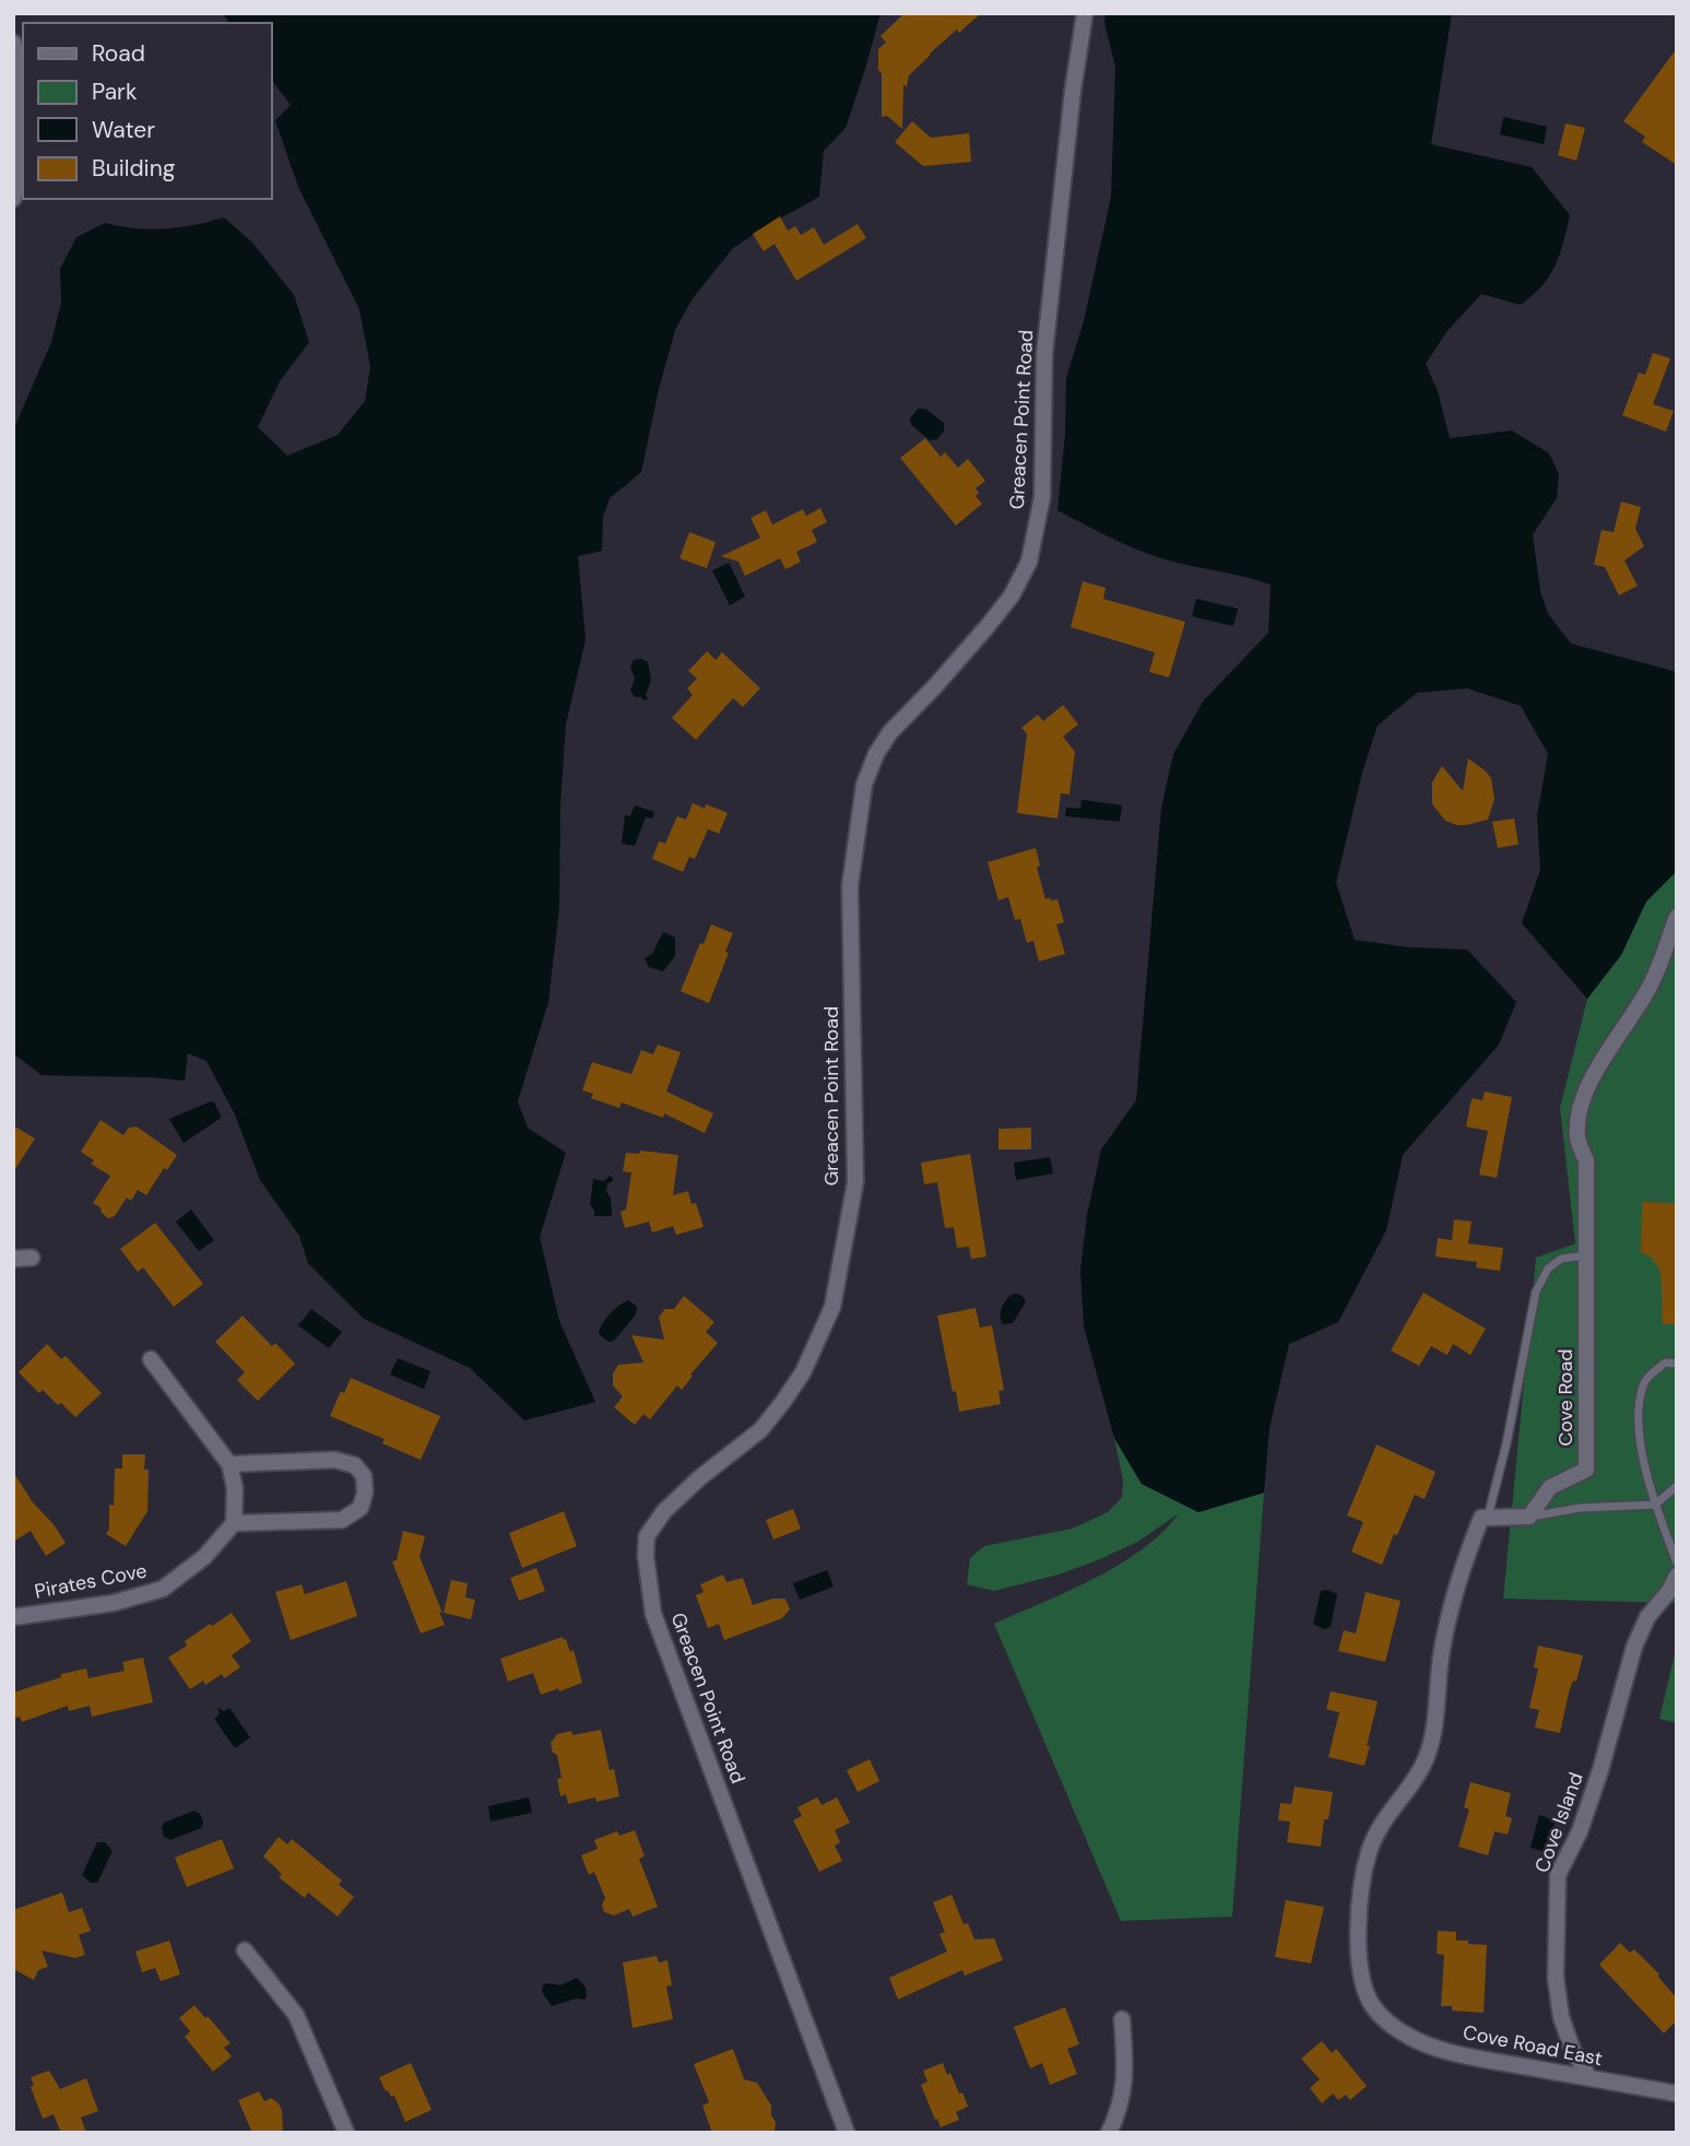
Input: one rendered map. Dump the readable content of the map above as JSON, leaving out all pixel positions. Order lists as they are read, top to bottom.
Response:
{
  "streets": {
    "street": [
      "Greacen Point Road",
      "Cove Road",
      "Pirates Cove",
      "Cove Island",
      "Cove Road East"
    ]
  },
  "crossings": [
    ["Cove Island", "Cove Road East"]
  ],
  "legend": [
    "Road",
    "Park",
    "Water",
    "Building"
  ]
}
